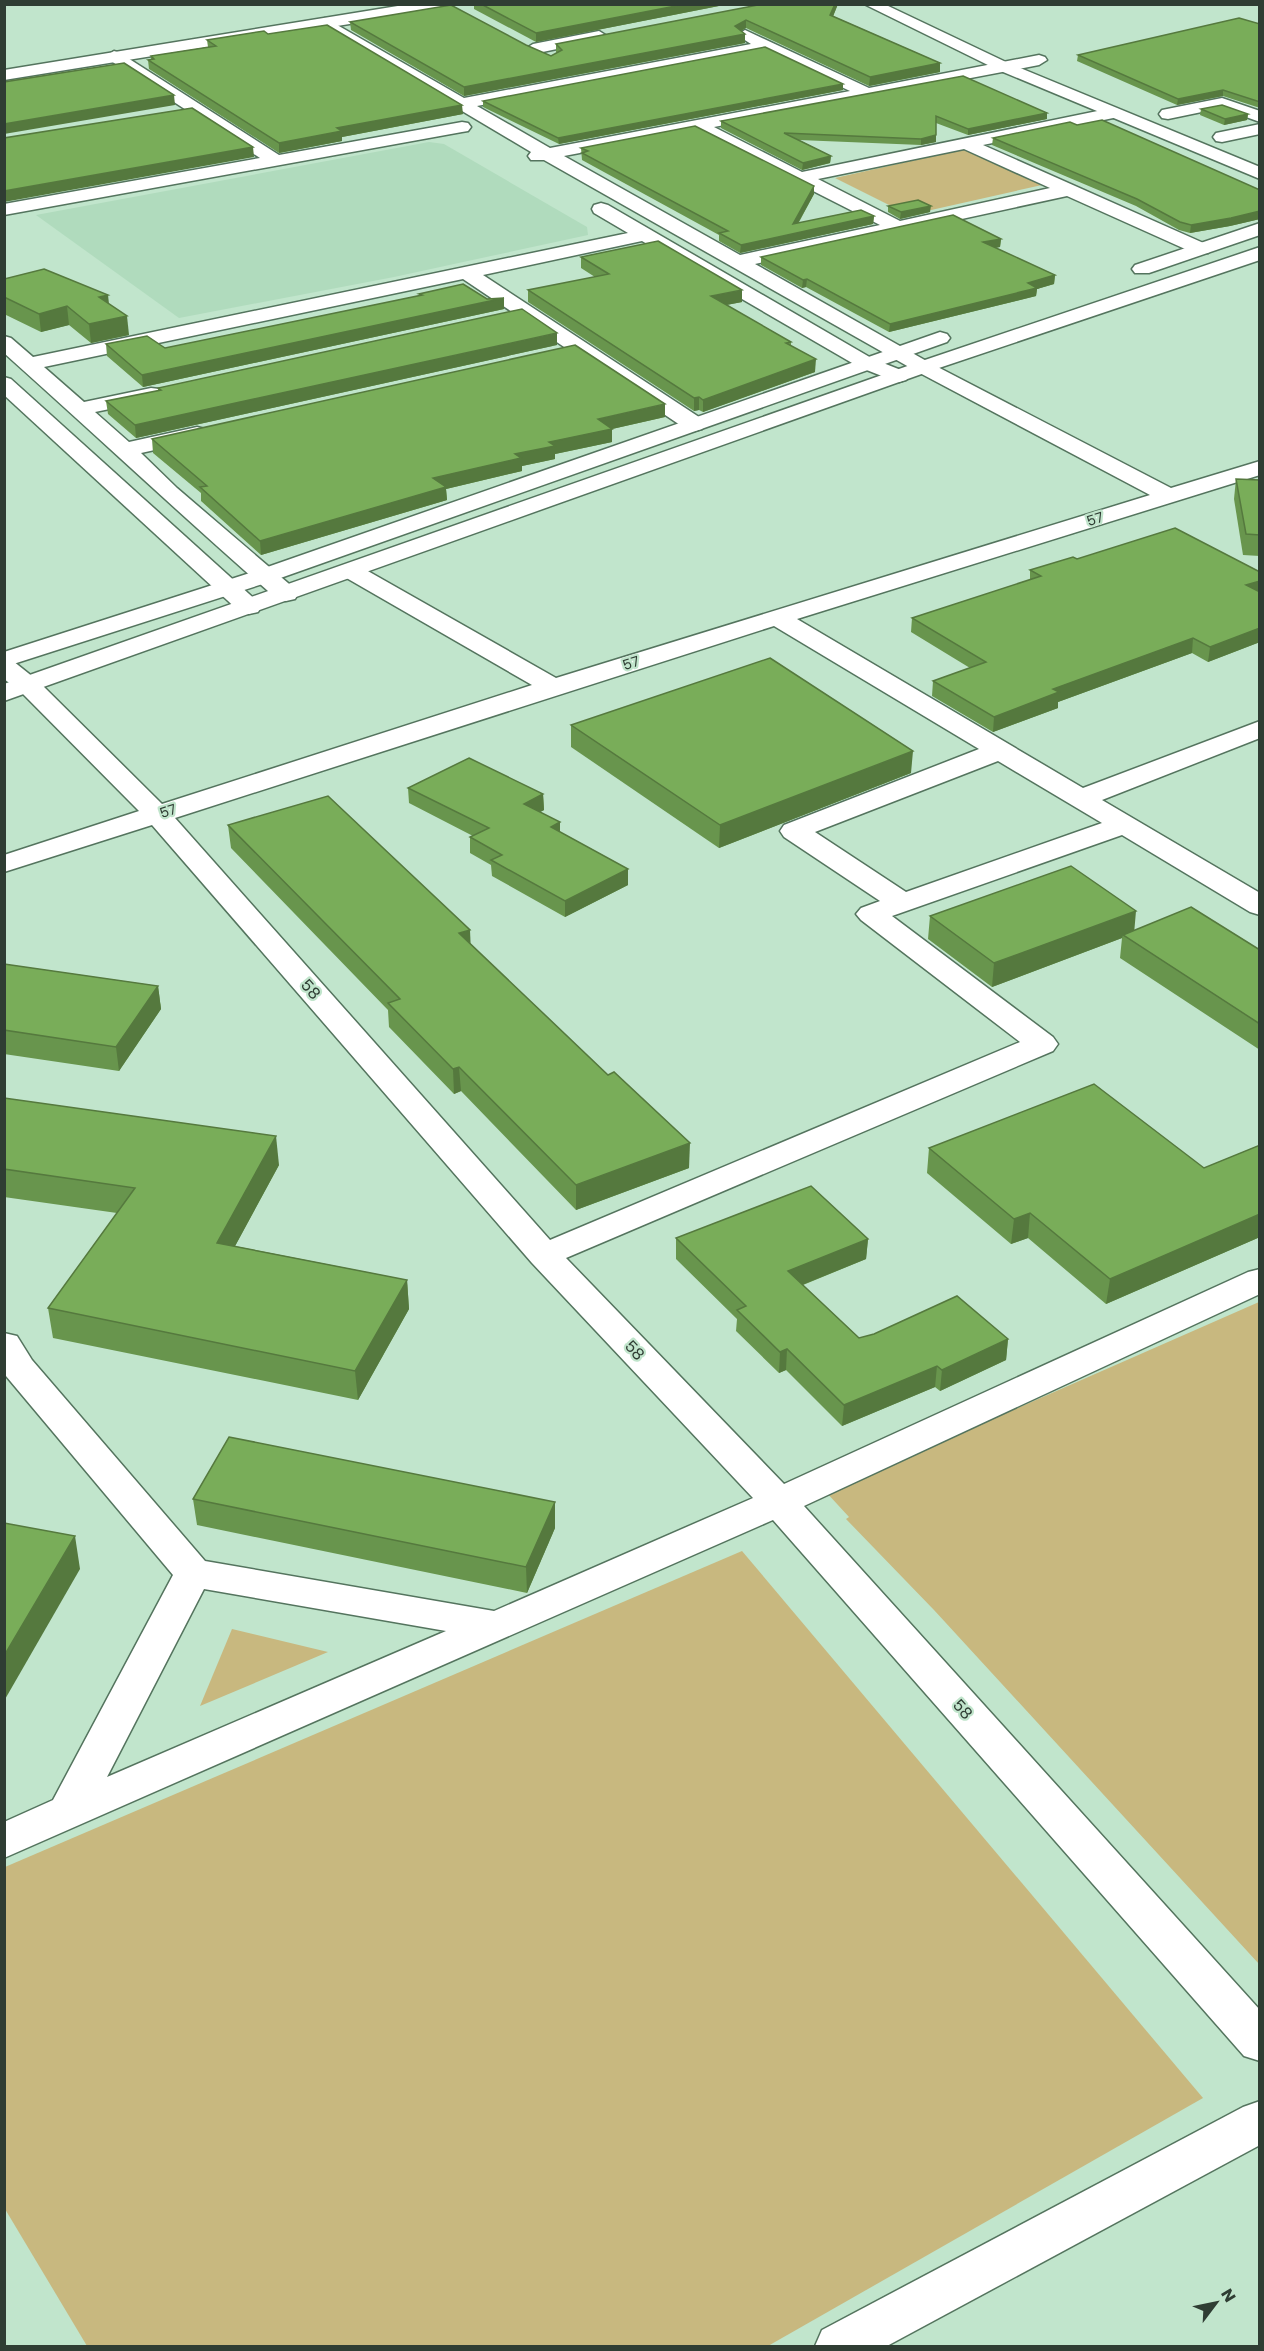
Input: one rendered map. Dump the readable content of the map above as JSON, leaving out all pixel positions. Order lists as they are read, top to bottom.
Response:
{
  "streets": {
    "street": ["57", "58"]
  },
  "crossings": [
    ["57", "58"]
  ],
  "north": "top right"
}
